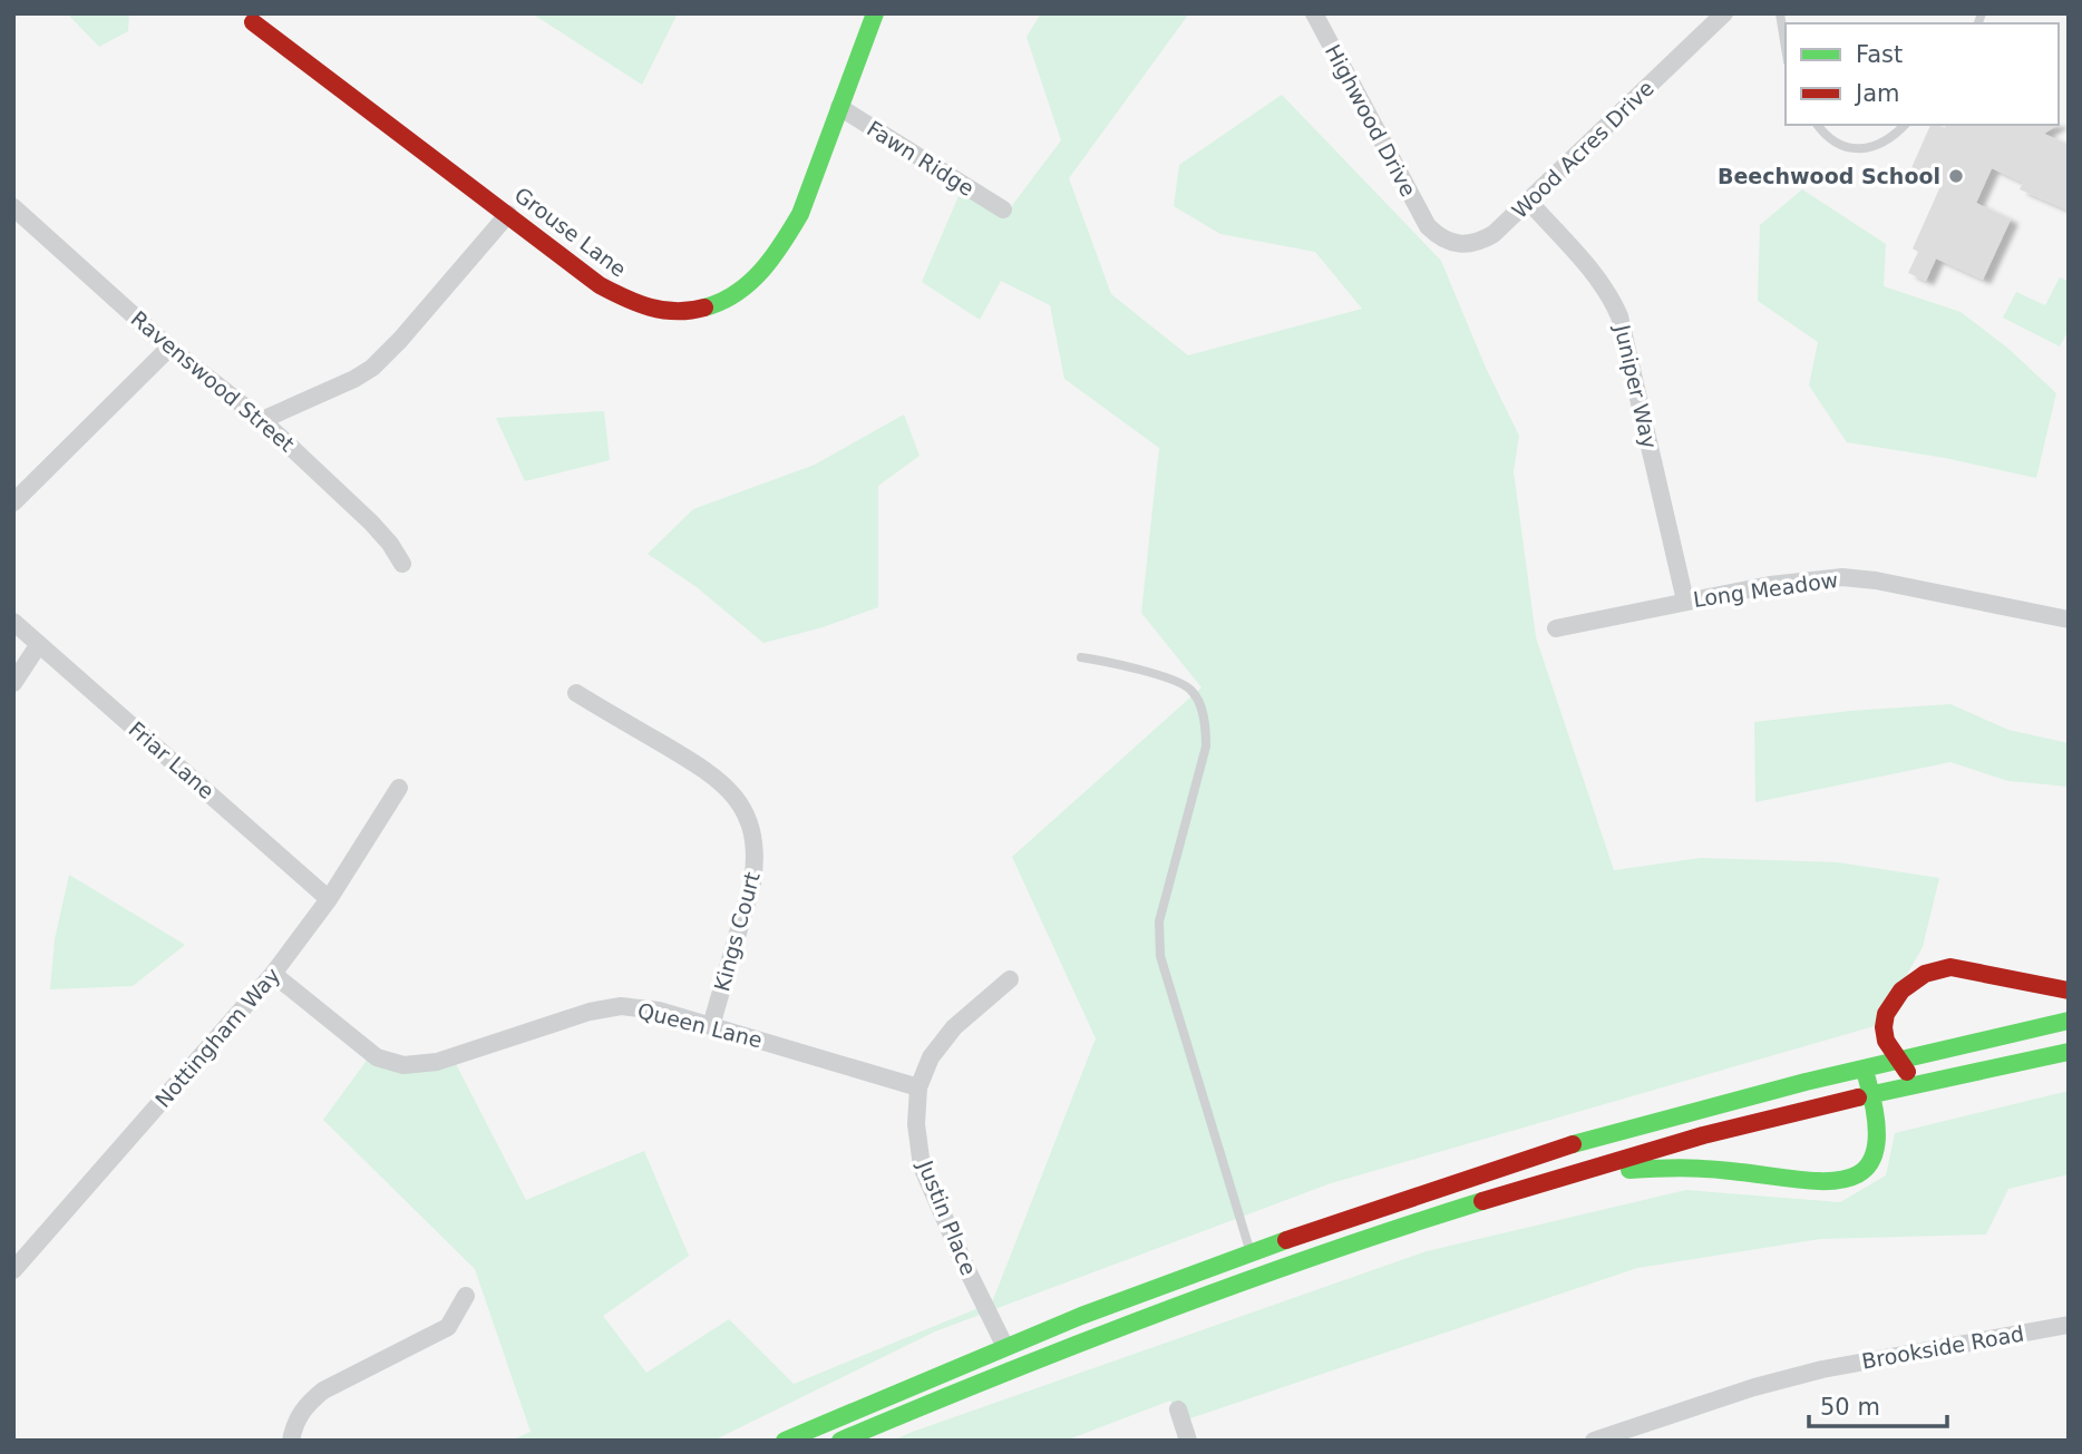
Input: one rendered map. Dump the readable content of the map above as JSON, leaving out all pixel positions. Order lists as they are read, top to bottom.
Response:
{
  "streets": {
    "main road": ["Grouse Lane"],
    "street": [
      "Highwood Drive",
      "Wood Acres Drive",
      "Fawn Ridge",
      "Ravenswood Street",
      "Juniper Way",
      "Long Meadow",
      "Friar Lane",
      "Kings Court",
      "Queen Lane",
      "Nottingham Way",
      "Justin Place",
      "Brookside Road"
    ]
  },
  "crossings": [
    ["Highwood Drive", "Wood Acres Drive"],
    ["Wood Acres Drive", "Juniper Way"],
    ["Fawn Ridge", "Grouse Lane"],
    ["Juniper Way", "Long Meadow"],
    ["Friar Lane", "Nottingham Way"],
    ["Kings Court", "Queen Lane"],
    ["Queen Lane", "Nottingham Way"],
    ["Queen Lane", "Justin Place"]
  ],
  "places": ["Beechwood School"],
  "legend": ["Fast", "Jam"],
  "scale_bar": "50 m"
}
